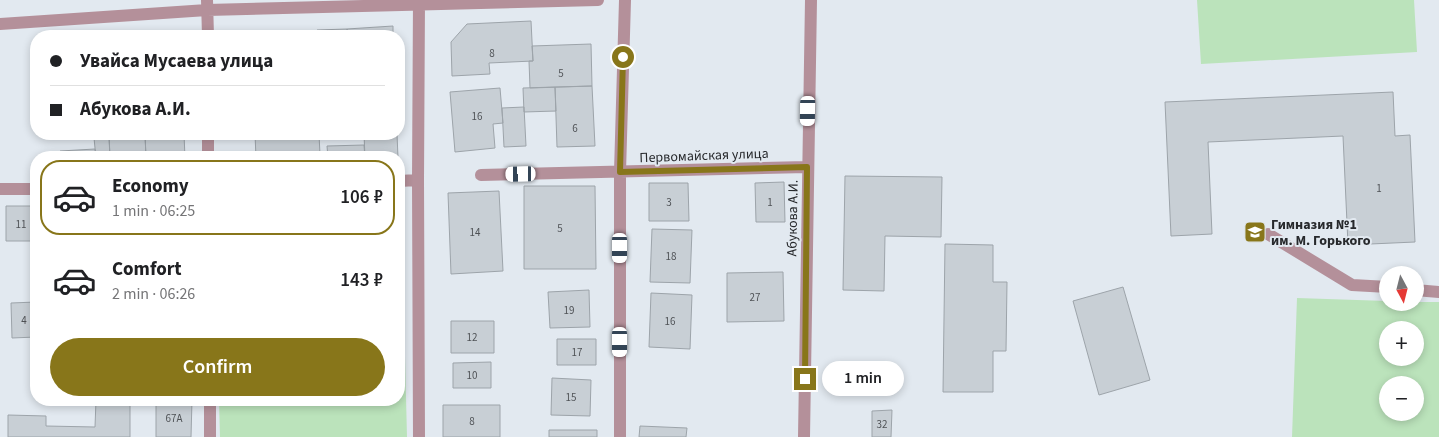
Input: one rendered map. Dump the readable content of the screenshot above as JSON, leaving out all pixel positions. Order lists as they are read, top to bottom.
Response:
{
  "streets": {
    "street": ["Первомайская улица", "Абукова А.И."]
  },
  "crossings": [
    ["Первомайская улица", "Абукова А.И."]
  ],
  "places": {
    "school or university": ["Гимназия №1 им. М. Горького"]
  },
  "house_numbers": [
    "8",
    "5",
    "16",
    "6",
    "1",
    "3",
    "1",
    "11",
    "5",
    "14",
    "18",
    "27",
    "19",
    "4",
    "16",
    "12",
    "17",
    "10",
    "15",
    "67А",
    "8",
    "32"
  ],
  "north": "bottom",
  "page": {
    "banner": ["Увайса Мусаева улица", "Абукова А.И."],
    "list": [
      {
        "name": "Economy",
        "note": "1 min · 06:25",
        "value": "106 ₽"
      },
      {
        "name": "Comfort",
        "note": "2 min · 06:26",
        "value": "143 ₽"
      }
    ],
    "map_buttons": ["+", "−"],
    "buttons": "Confirm",
    "bubble": "1 min"
  }
}
